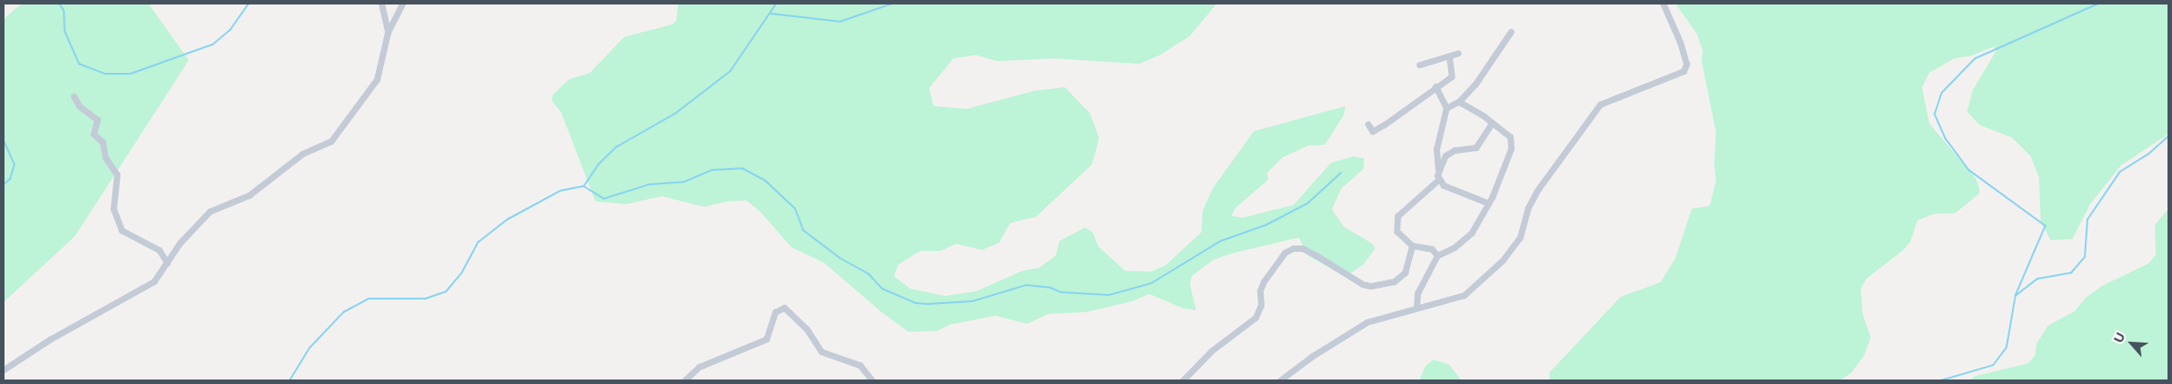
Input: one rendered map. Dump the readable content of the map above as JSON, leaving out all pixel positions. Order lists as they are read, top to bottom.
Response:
{
  "north": "top left"
}
